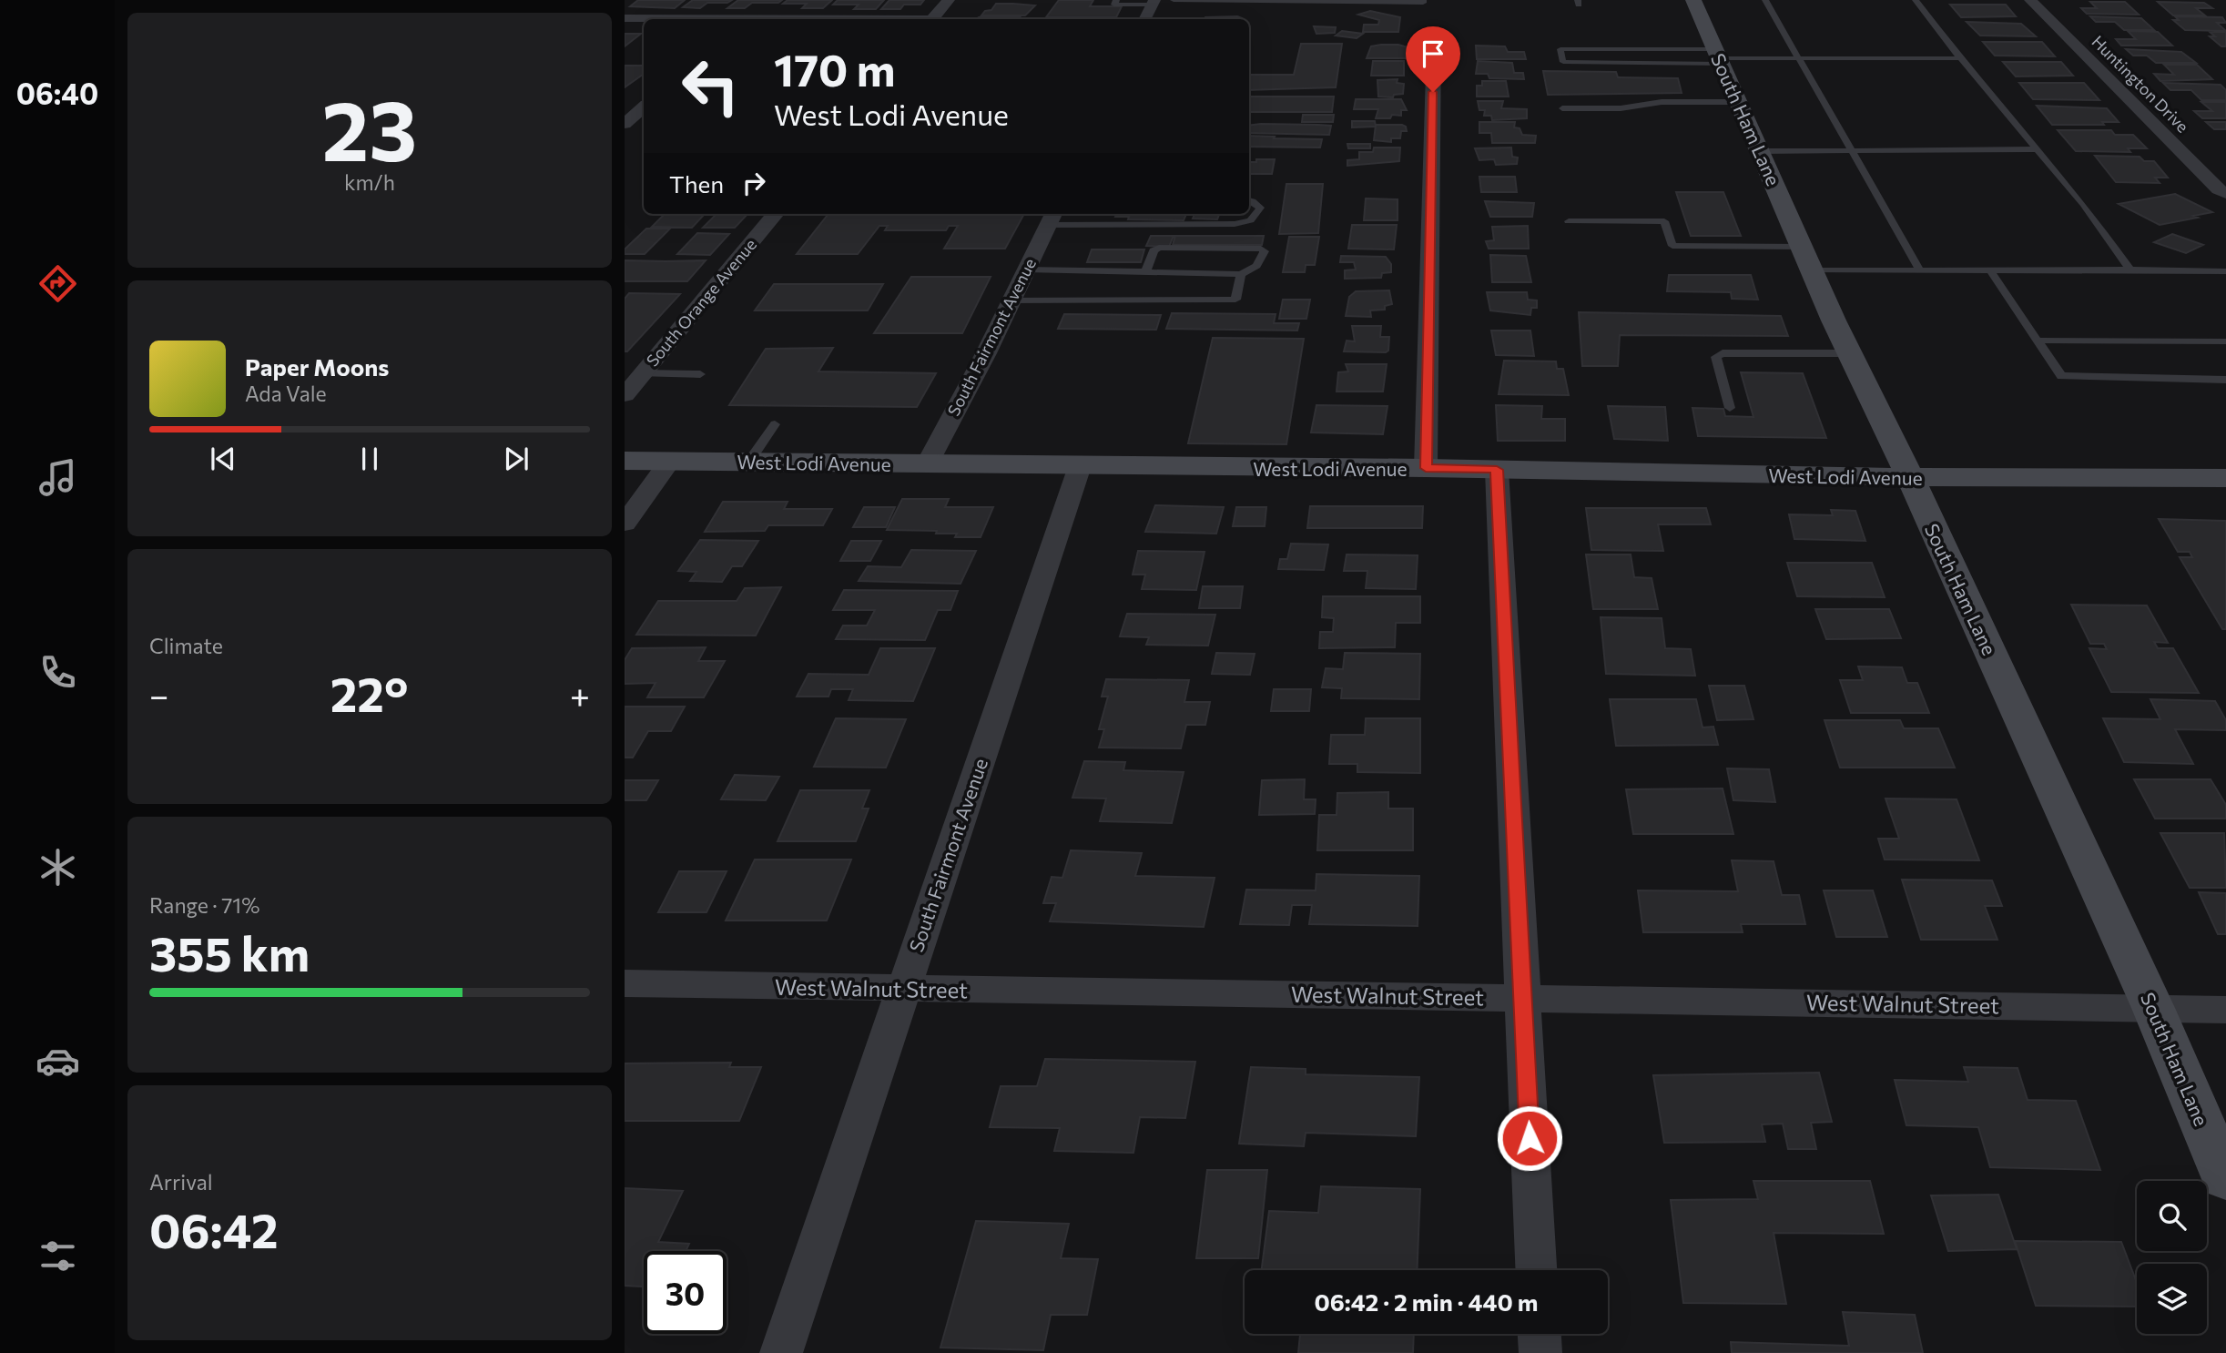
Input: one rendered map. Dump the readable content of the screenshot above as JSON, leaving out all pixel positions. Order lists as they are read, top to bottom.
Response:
{
  "streets": {
    "main road": ["South Ham Lane", "West Lodi Avenue"],
    "street": [
      "Huntington Drive",
      "South Orange Avenue",
      "South Fairmont Avenue",
      "West Walnut Street"
    ]
  },
  "crossings": [
    ["South Ham Lane", "West Lodi Avenue"],
    ["South Ham Lane", "West Walnut Street"],
    ["South Fairmont Avenue", "West Lodi Avenue"],
    ["South Fairmont Avenue", "West Walnut Street"]
  ],
  "page": {
    "tabs": "06:40",
    "tile": [
      ["23", "km/h"],
      "Climate",
      ["Range · 71%", "355 km"],
      ["Arrival", "06:42"]
    ],
    "turn": ["170 m", "West Lodi Avenue"],
    "then": "Then",
    "song": ["Paper Moons", "Ada Vale"],
    "heat": ["−", "22°", "+"],
    "limit": "30",
    "trip": "06:42 · 2 min · 440 m"
  }
}
